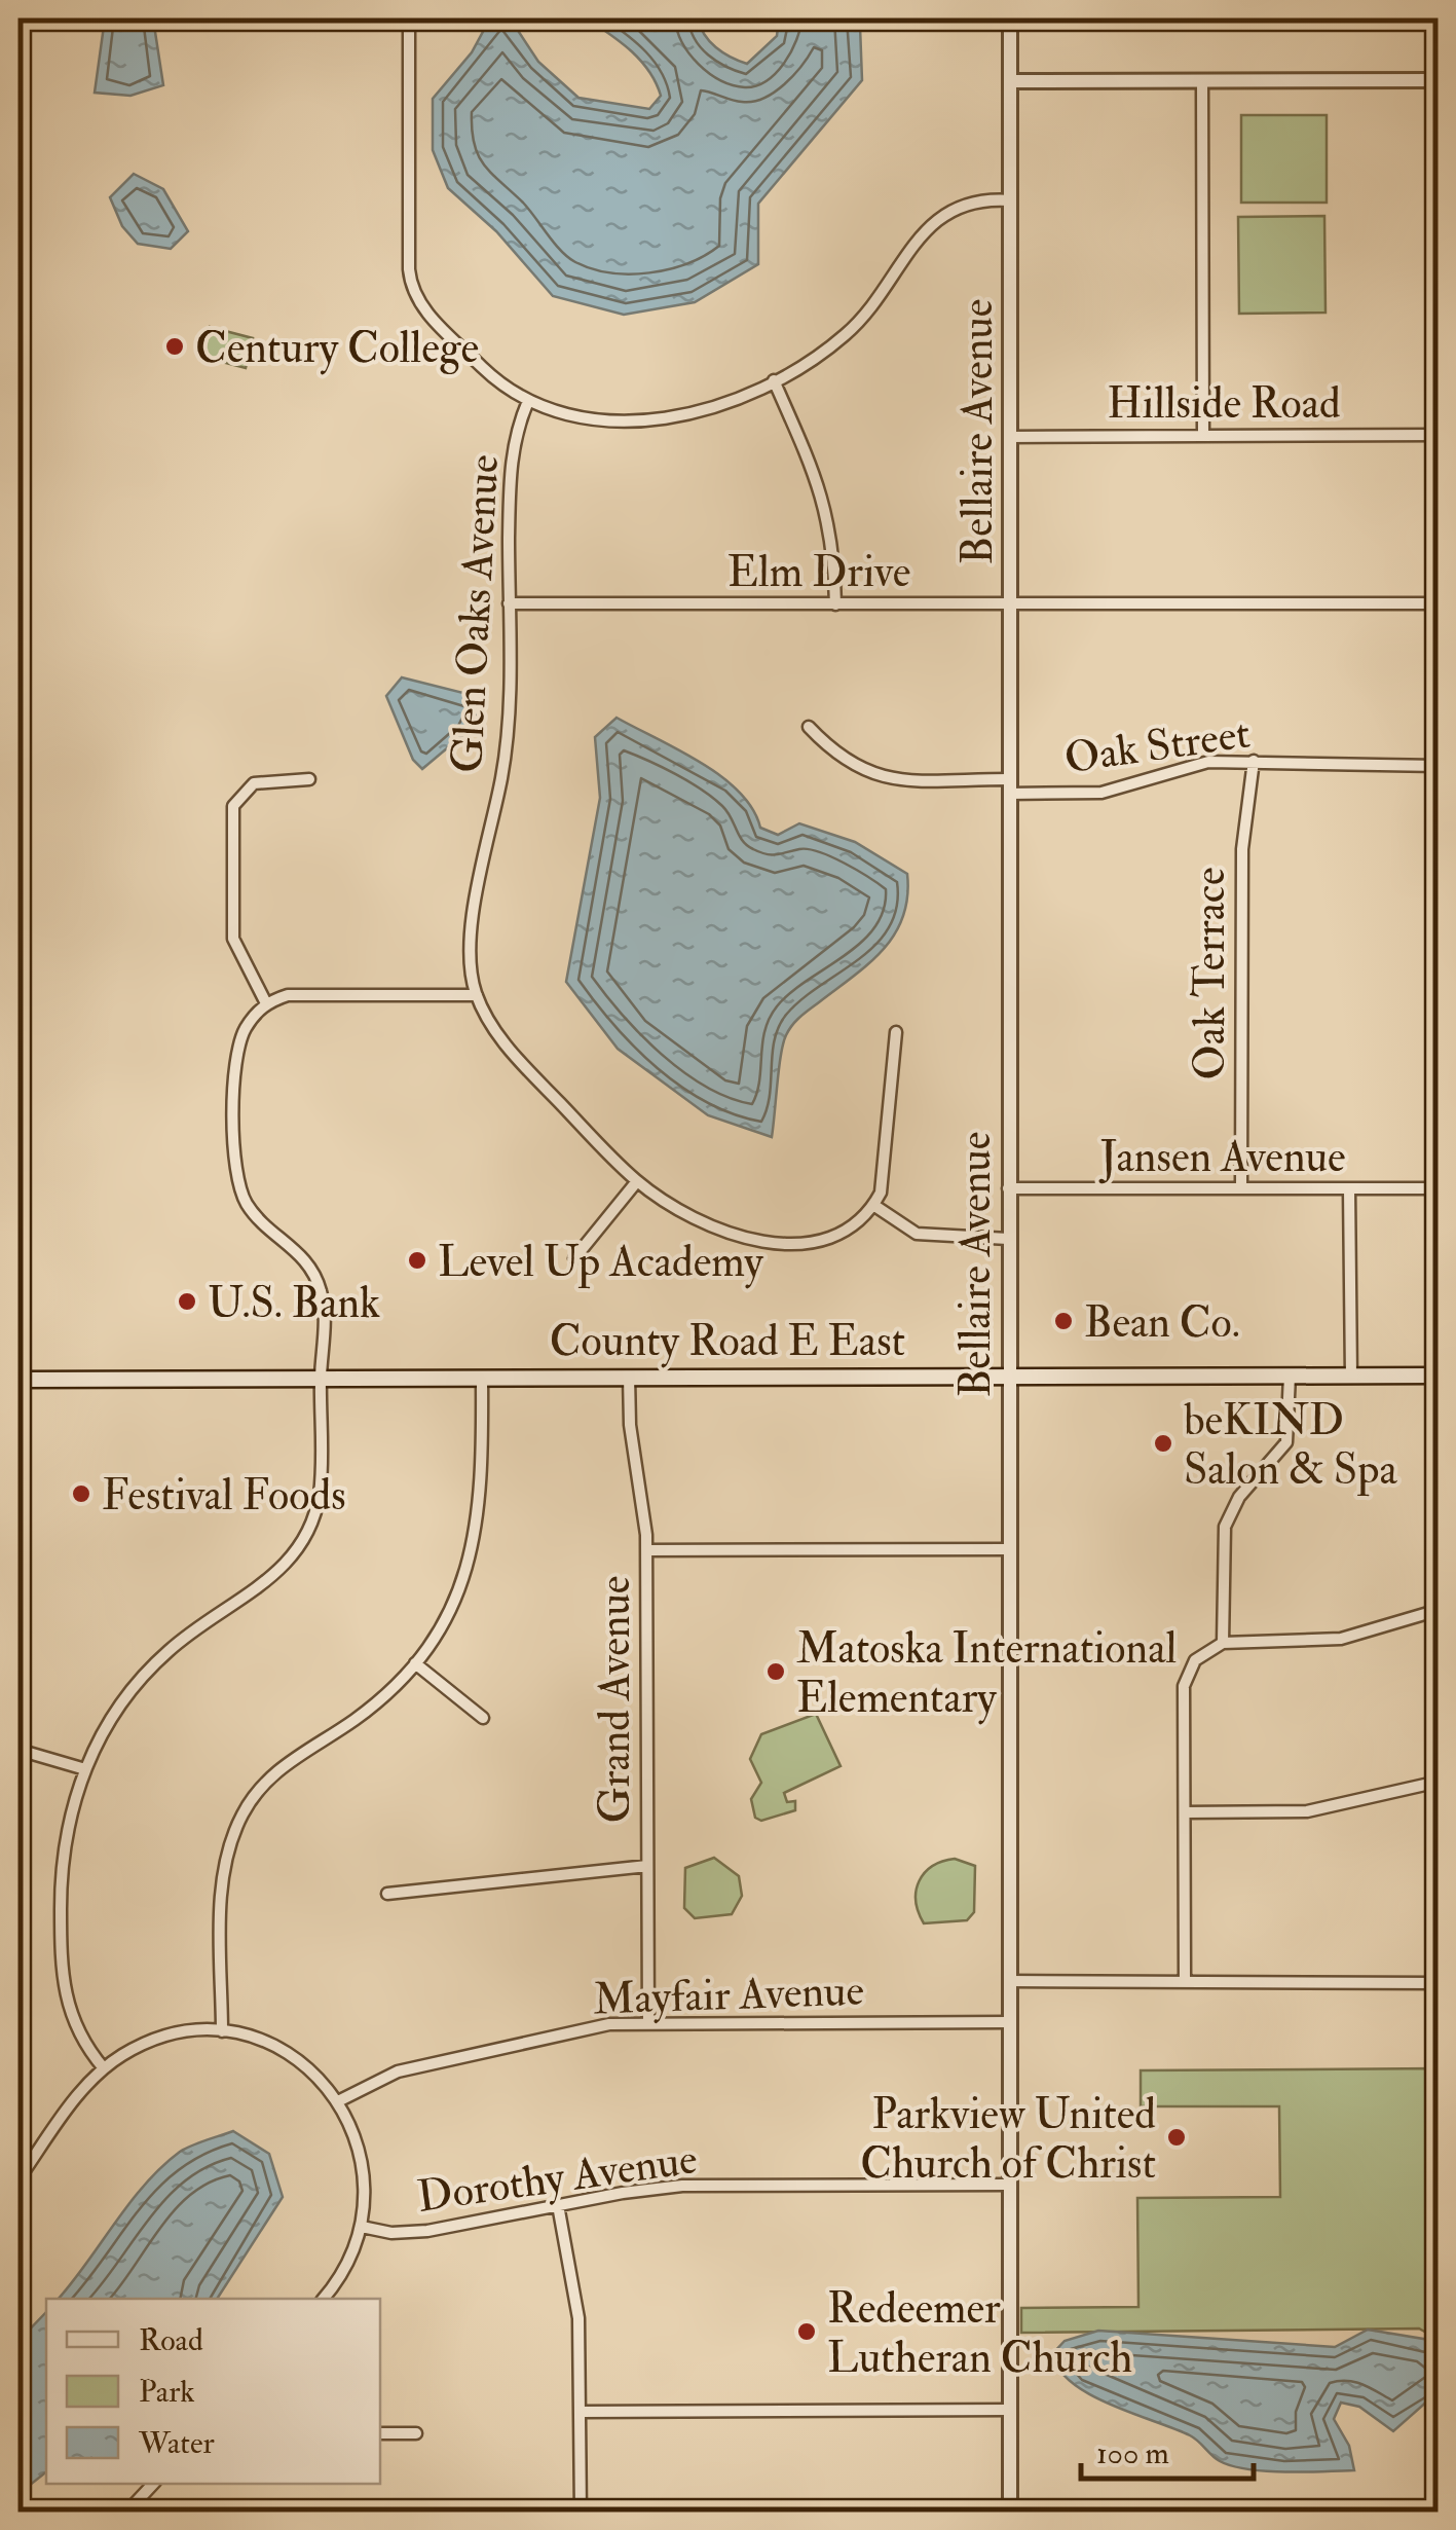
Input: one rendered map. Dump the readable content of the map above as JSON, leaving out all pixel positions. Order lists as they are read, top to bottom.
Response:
{
  "streets": {
    "main road": ["County Road E East"],
    "street": [
      "Hillside Road",
      "Bellaire Avenue",
      "Elm Drive",
      "Glen Oaks Avenue",
      "Oak Street",
      "Oak Terrace",
      "Jansen Avenue",
      "Grand Avenue",
      "Mayfair Avenue",
      "Dorothy Avenue"
    ]
  },
  "crossings": [
    ["Hillside Road", "Bellaire Avenue"],
    ["Bellaire Avenue", "Elm Drive"],
    ["Bellaire Avenue", "Oak Street"],
    ["Bellaire Avenue", "Jansen Avenue"],
    ["Bellaire Avenue", "County Road E East"],
    ["Bellaire Avenue", "Mayfair Avenue"],
    ["Bellaire Avenue", "Dorothy Avenue"],
    ["Elm Drive", "Glen Oaks Avenue"],
    ["Oak Street", "Oak Terrace"],
    ["Oak Terrace", "Jansen Avenue"],
    ["County Road E East", "Grand Avenue"],
    ["Grand Avenue", "Mayfair Avenue"]
  ],
  "places": [
    "Century College",
    "Level Up Academy",
    "U.S. Bank",
    "Bean Co.",
    "beKIND Salon & Spa",
    "Festival Foods",
    "Matoska International Elementary",
    "Parkview United Church of Christ",
    "Redeemer Lutheran Church"
  ],
  "legend": ["Road", "Park", "Water"],
  "scale_bar": "100 m"
}
